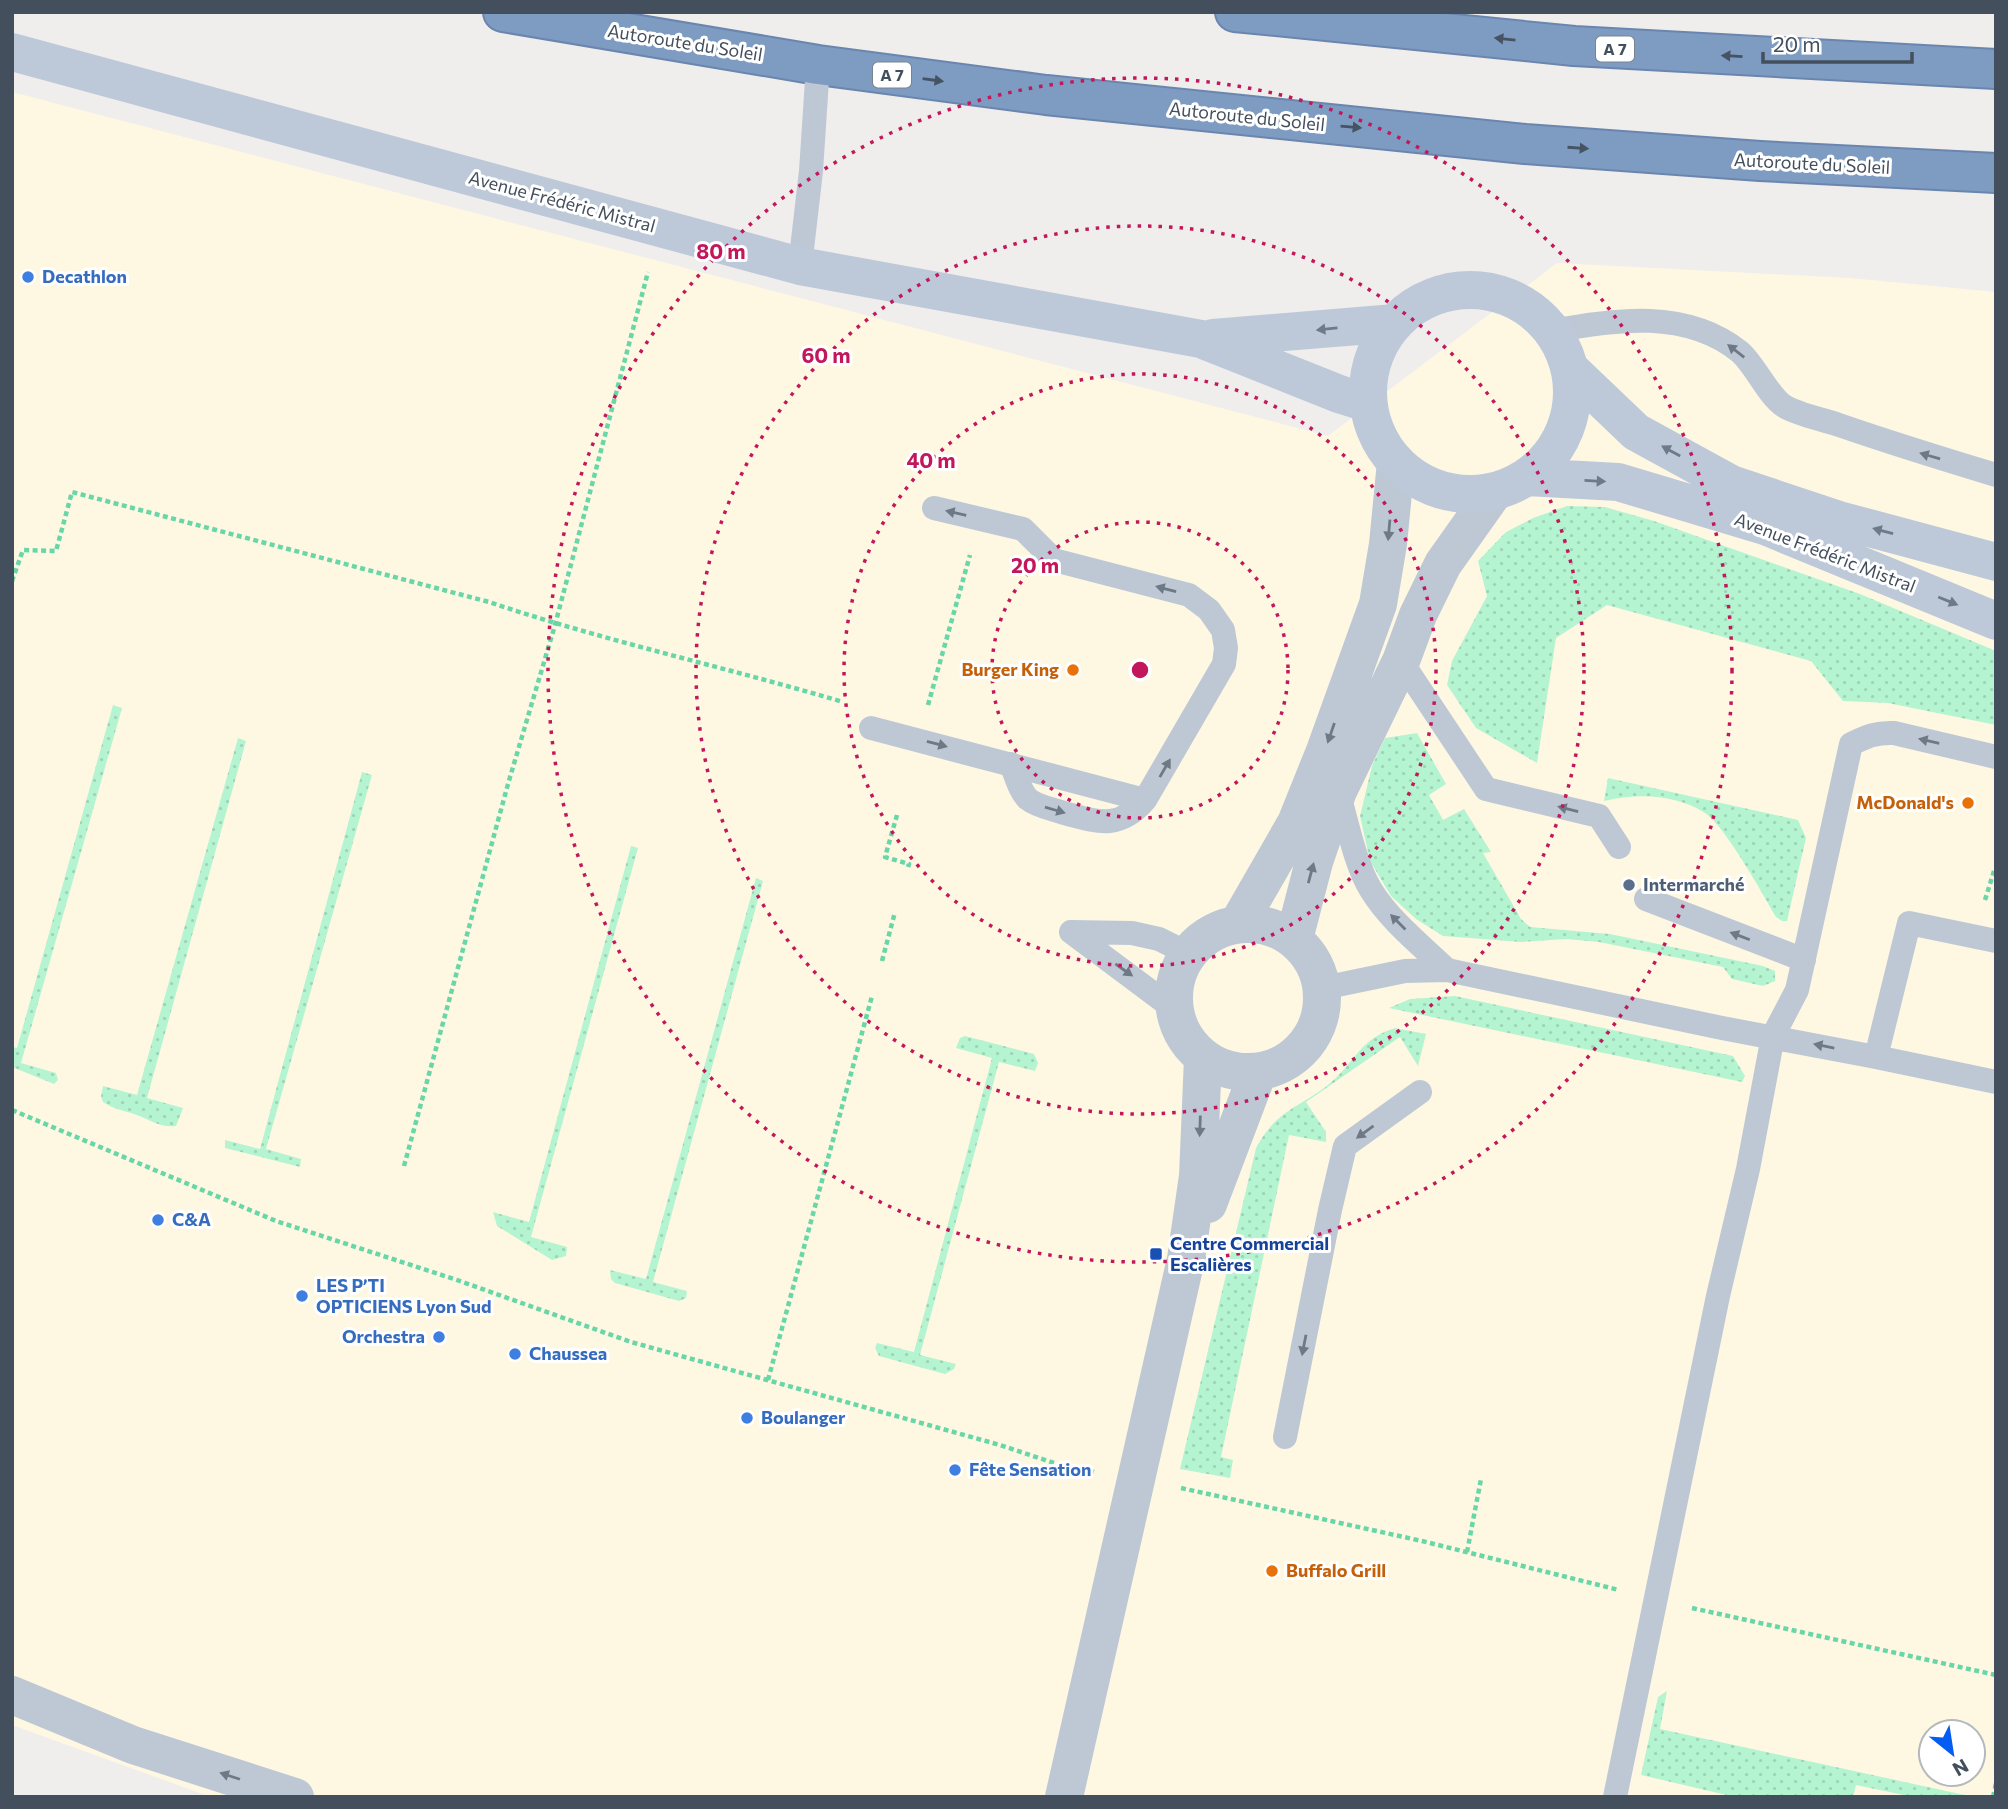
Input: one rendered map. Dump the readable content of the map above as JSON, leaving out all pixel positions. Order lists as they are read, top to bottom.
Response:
{
  "streets": {
    "highway": ["Autoroute du Soleil", "A 7"],
    "main road": ["Avenue Frédéric Mistral"]
  },
  "places": {
    "other": [
      "Decathlon",
      "Burger King",
      "McDonald's",
      "Intermarché",
      "C&A",
      "LES P’TI OPTICIENS Lyon Sud",
      "Orchestra",
      "Chaussea",
      "Boulanger",
      "Fête Sensation",
      "Buffalo Grill"
    ],
    "transit": ["Centre Commercial Escalières"]
  },
  "scale_bar": "20 m",
  "north": "bottom right",
  "rings": [
    "80 m",
    "60 m",
    "40 m",
    "20 m"
  ]
}
